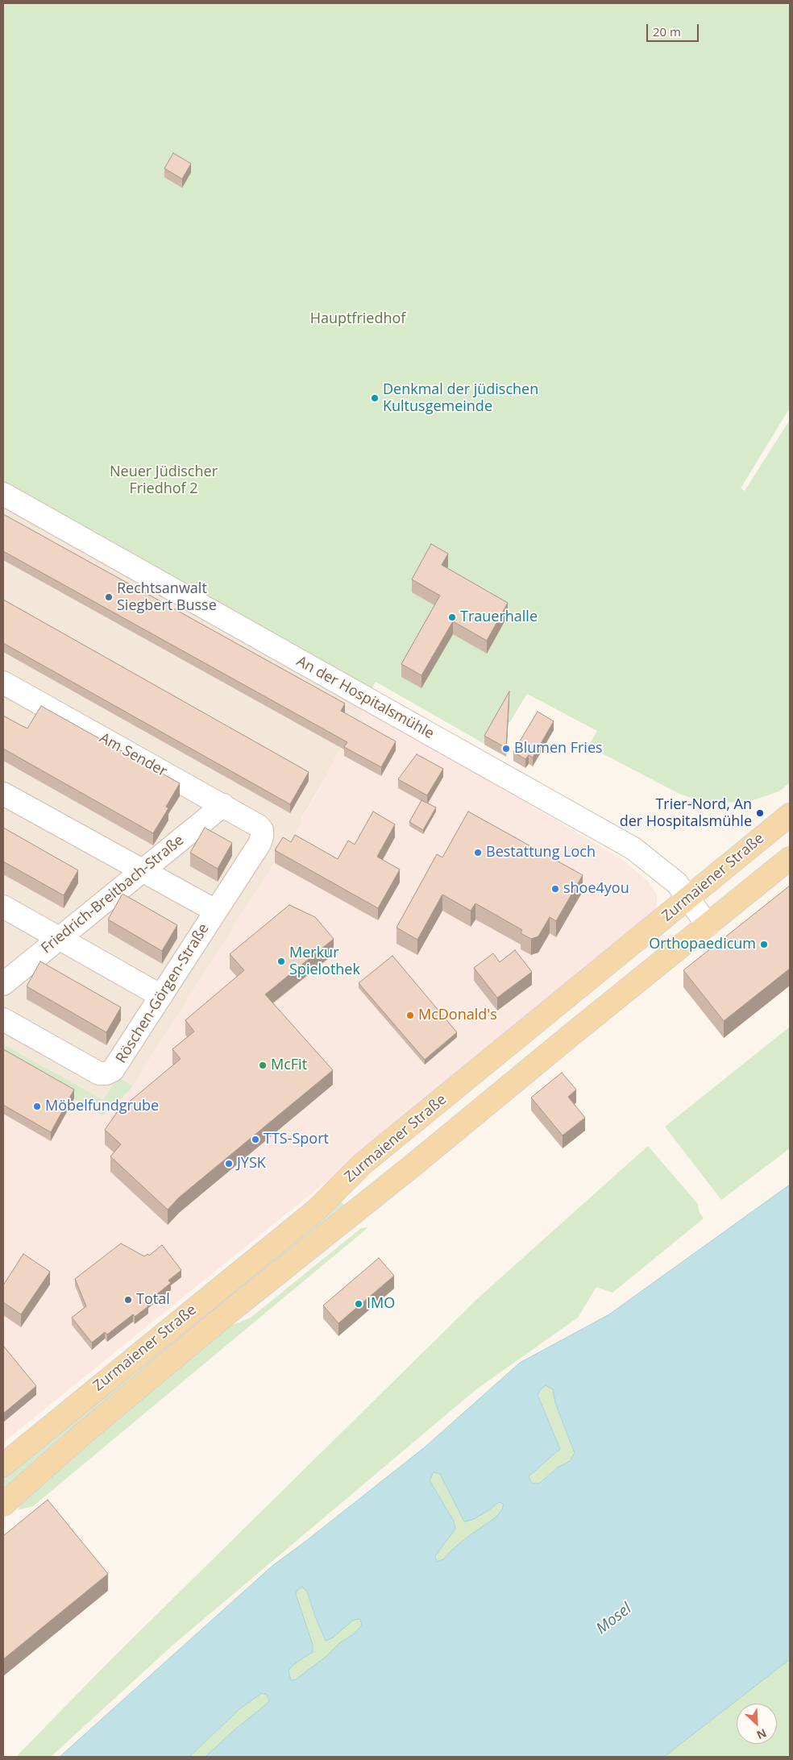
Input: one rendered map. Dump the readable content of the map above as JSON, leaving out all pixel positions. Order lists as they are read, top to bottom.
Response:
{
  "streets": {
    "main road": ["Zurmaiener Straße"],
    "street": [
      "An der Hospitalsmühle",
      "Am Sender",
      "Friedrich-Breitbach-Straße",
      "Röschen-Görgen-Straße"
    ]
  },
  "crossings": [
    ["An der Hospitalsmühle", "Zurmaiener Straße"],
    ["Am Sender", "Friedrich-Breitbach-Straße"],
    ["Am Sender", "Röschen-Görgen-Straße"]
  ],
  "water": ["Mosel"],
  "parks": ["Hauptfriedhof", "Neuer Jüdischer Friedhof 2"],
  "places": [
    "Denkmal der jüdischen Kultusgemeinde",
    "Rechtsanwalt Siegbert Busse",
    "Trauerhalle",
    "Blumen Fries",
    "Trier-Nord, An der Hospitalsmühle",
    "Bestattung Loch",
    "shoe4you",
    "Orthopaedicum",
    "Merkur Spielothek",
    "McDonald's",
    "McFit",
    "Möbelfundgrube",
    "TTS-Sport",
    "JYSK",
    "Total",
    "IMO"
  ],
  "scale_bar": "20 m",
  "north": "bottom right"
}
